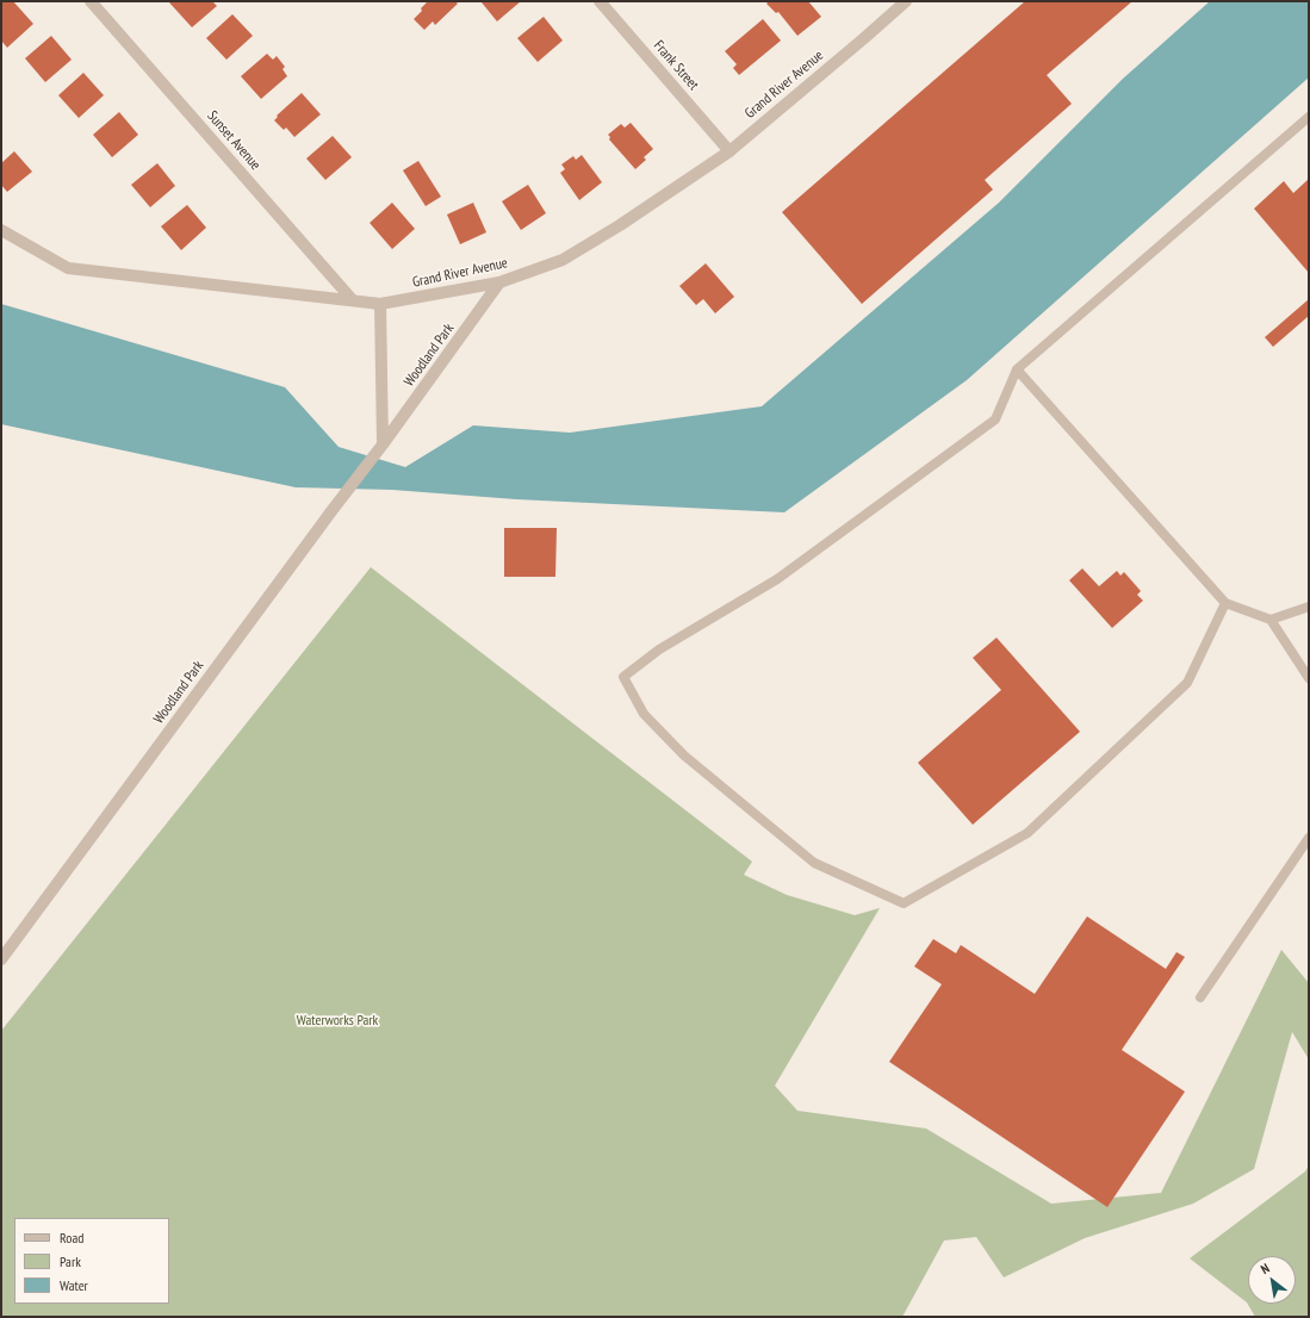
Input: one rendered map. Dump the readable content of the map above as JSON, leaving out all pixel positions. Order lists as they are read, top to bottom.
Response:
{
  "streets": {
    "street": [
      "Frank Street",
      "Grand River Avenue",
      "Sunset Avenue",
      "Woodland Park"
    ]
  },
  "crossings": [
    ["Frank Street", "Grand River Avenue"],
    ["Grand River Avenue", "Sunset Avenue"],
    ["Grand River Avenue", "Woodland Park"]
  ],
  "parks": ["Waterworks Park"],
  "legend": ["Road", "Park", "Water"],
  "north": "top left"
}
